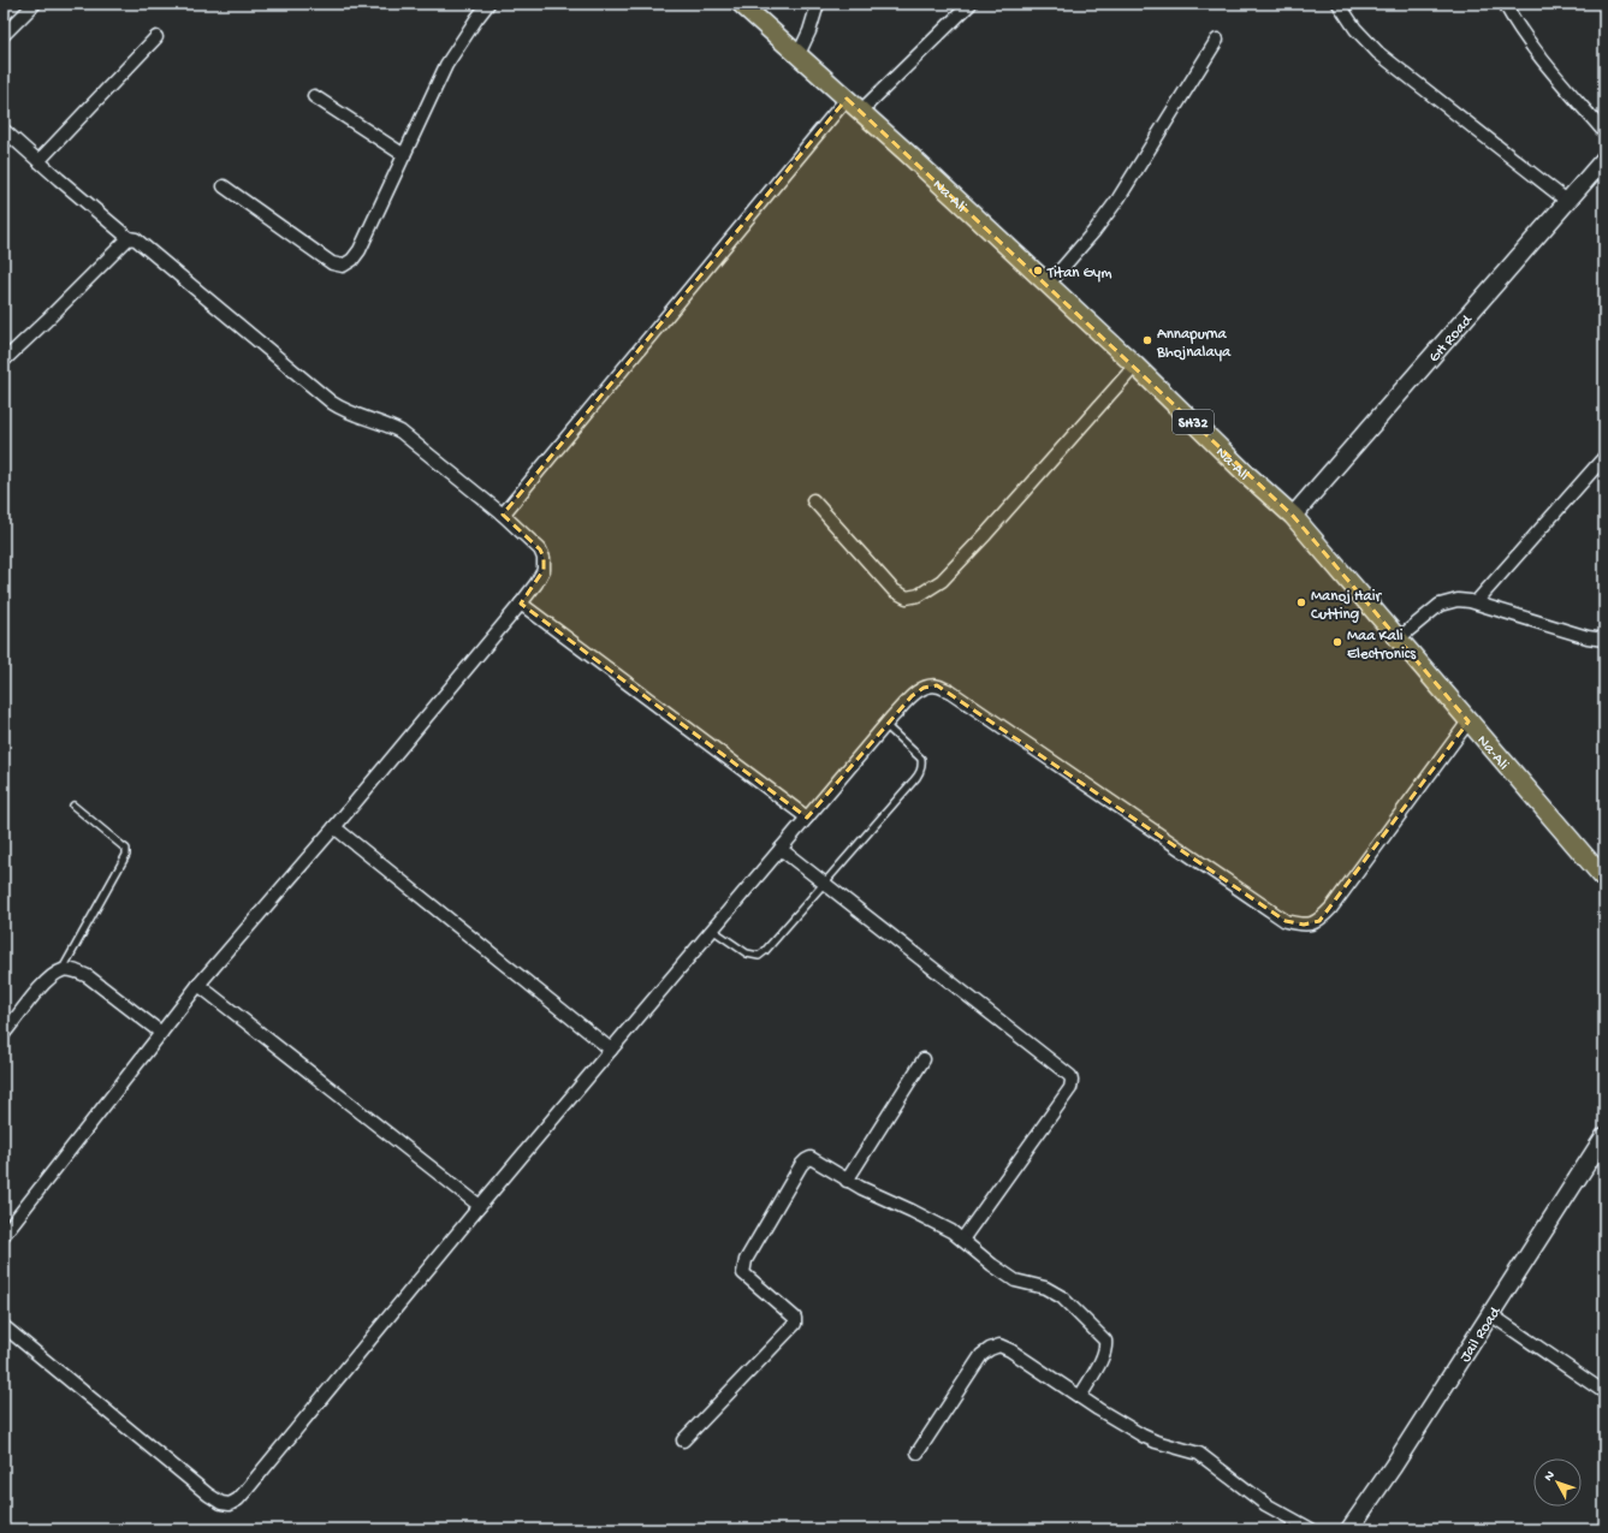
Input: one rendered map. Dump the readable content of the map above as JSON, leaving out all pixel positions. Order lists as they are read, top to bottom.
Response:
{
  "streets": {
    "main road": ["Na-Ali", "SH32"],
    "street": ["GH Road", "Jail Road"]
  },
  "crossings": [
    ["Na-Ali", "GH Road"]
  ],
  "places": [
    "Titan Gym",
    "Annapurna Bhojnalaya",
    "Manoj Hair Cutting",
    "Maa Kali Electronics"
  ],
  "north": "top left"
}
